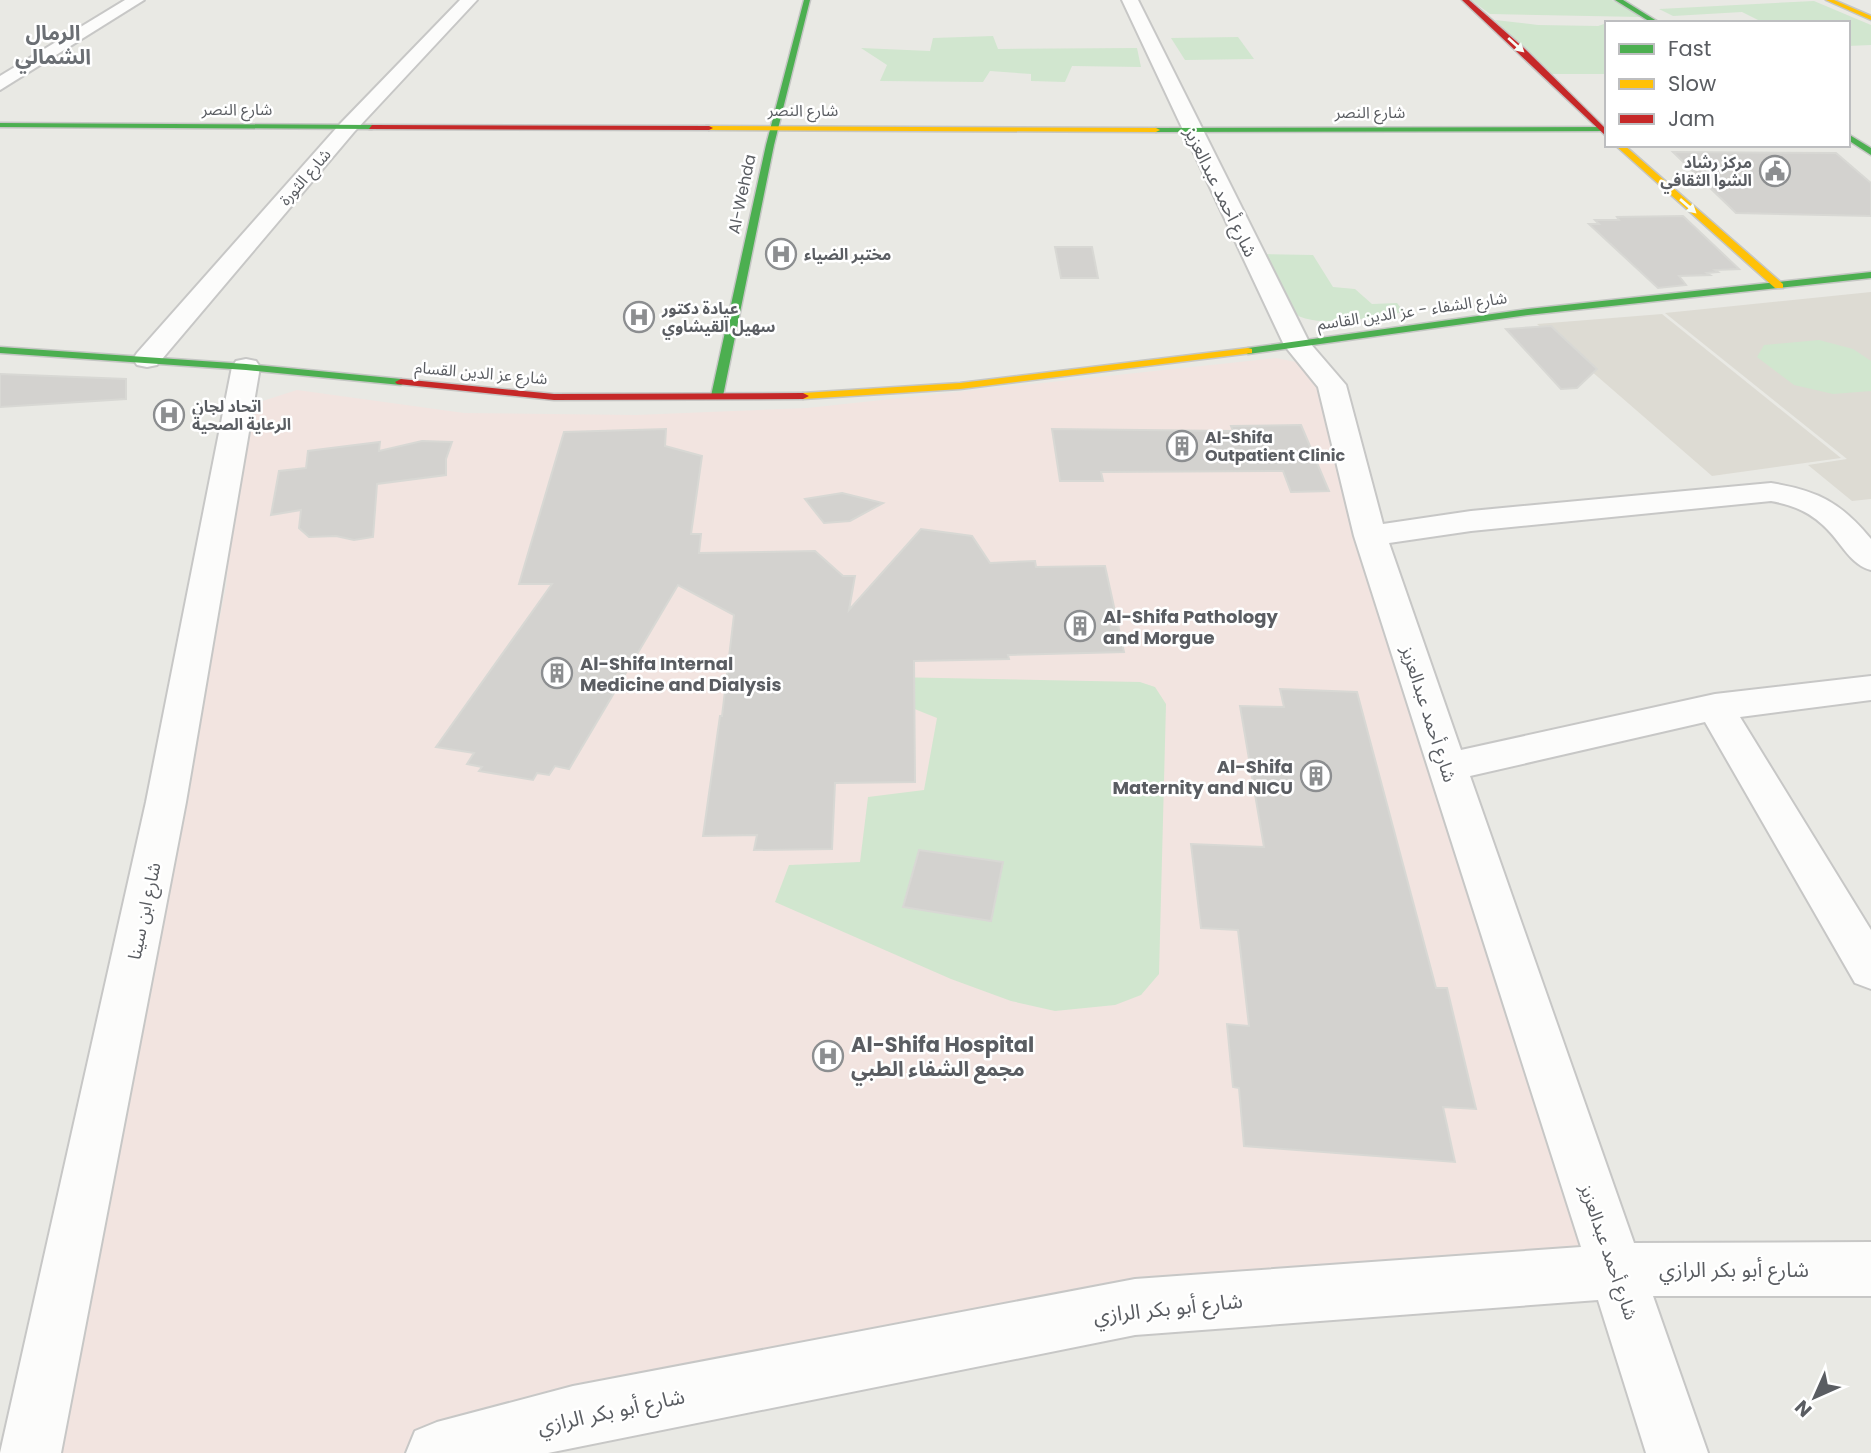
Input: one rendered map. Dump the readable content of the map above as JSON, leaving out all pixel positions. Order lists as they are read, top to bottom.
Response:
{
  "streets": {
    "main road": [
      "شارع النصر",
      "Al-Wehda",
      "شارع الشفاء - عز الدين القاسم",
      "شارع عز الدين القسام"
    ],
    "street": [
      "شارع الثورة",
      "شارع أحمد عبدالعزيز",
      "شارع ابن سينا",
      "شارع أبو بكر الرازي"
    ]
  },
  "crossings": [
    ["شارع النصر", "شارع الثورة"],
    ["شارع النصر", "شارع أحمد عبدالعزيز"],
    ["شارع النصر", "Al-Wehda"],
    ["شارع الثورة", "شارع عز الدين القسام"],
    ["شارع أحمد عبدالعزيز", "شارع الشفاء - عز الدين القاسم"],
    ["شارع أحمد عبدالعزيز", "شارع أبو بكر الرازي"],
    ["Al-Wehda", "شارع عز الدين القسام"],
    ["شارع الشفاء - عز الدين القاسم", "شارع عز الدين القسام"],
    ["شارع عز الدين القسام", "شارع ابن سينا"]
  ],
  "districts": ["الرمال الشمالي"],
  "places": {
    "public building": ["مركز رشاد الشوا الثقافي"],
    "hospital": [
      "مختبر الضياء",
      "عيادة دكتور سهيل القيشاوي",
      "اتحاد لجان الرعاية الصحية",
      "Al-Shifa Hospital مجمع الشفاء الطبي"
    ],
    "building": [
      "Al-Shifa Outpatient Clinic",
      "Al-Shifa Pathology and Morgue",
      "Al-Shifa Internal Medicine and Dialysis",
      "Al-Shifa Maternity and NICU"
    ]
  },
  "legend": ["Fast", "Slow", "Jam"],
  "north": "bottom left"
}
